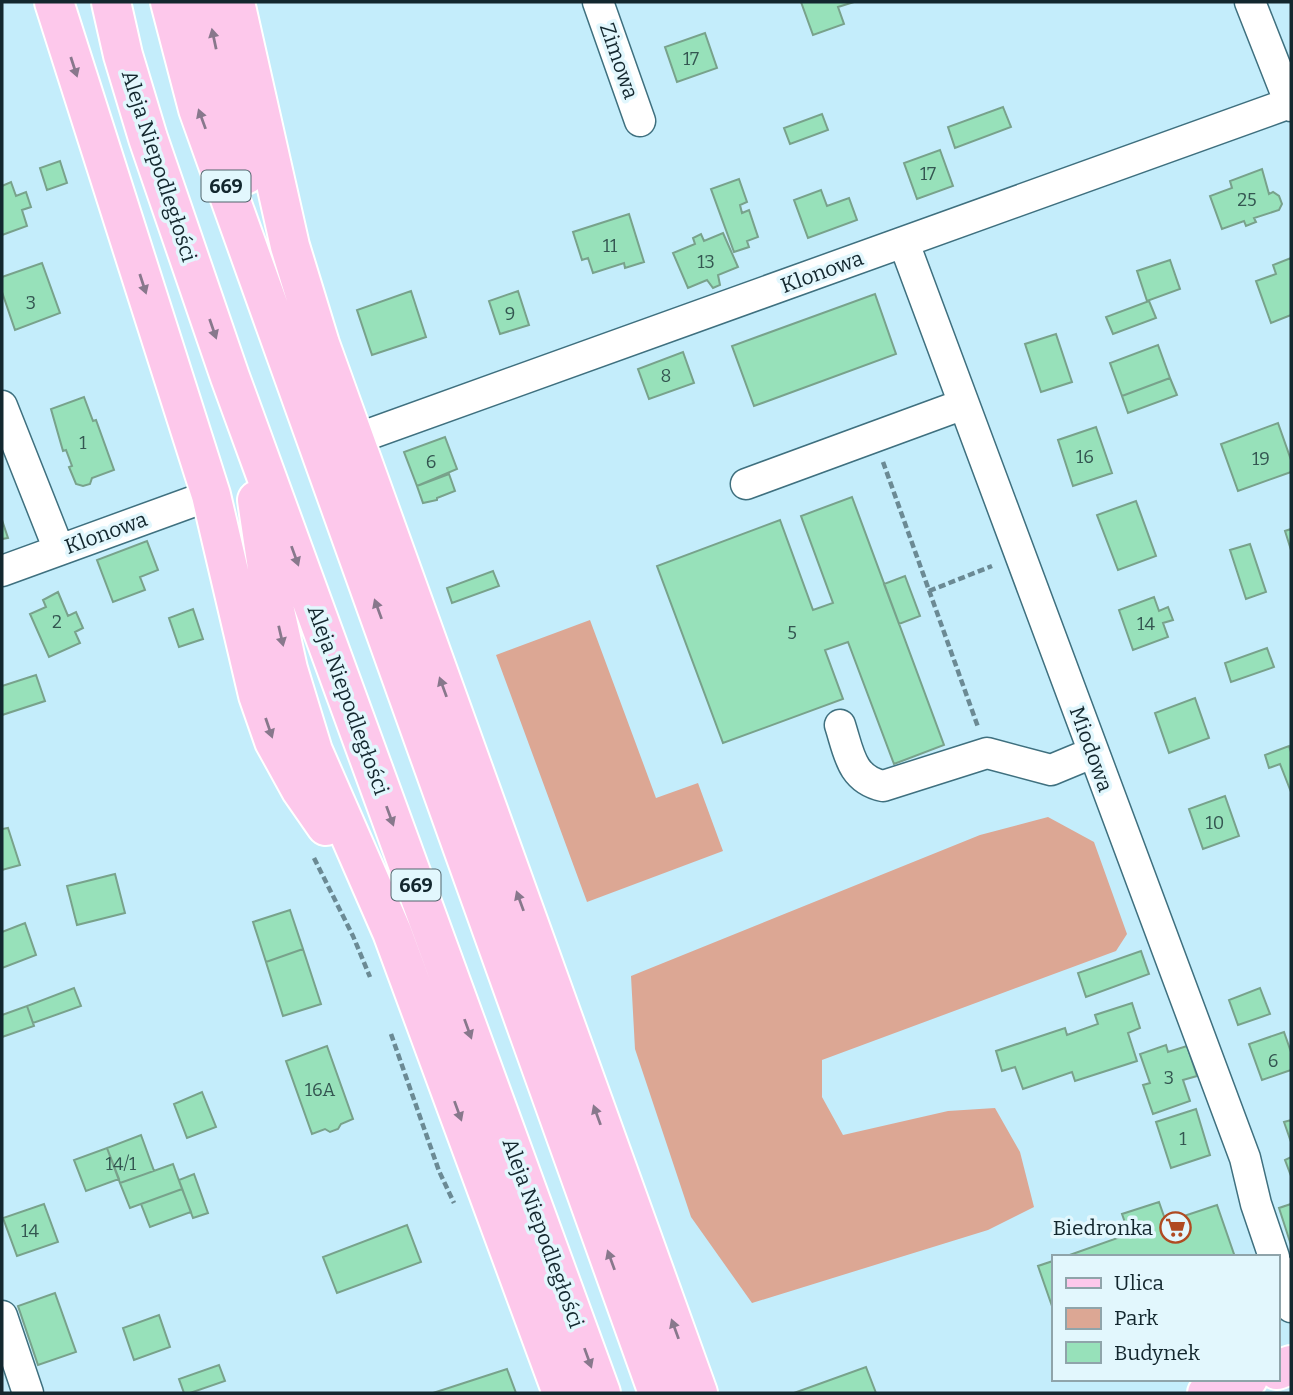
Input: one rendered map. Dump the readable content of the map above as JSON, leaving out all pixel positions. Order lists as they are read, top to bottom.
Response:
{
  "streets": {
    "main road": ["Aleja Niepodległości", "669"],
    "street": ["Zimowa", "Klonowa", "Miodowa"]
  },
  "crossings": [
    ["Klonowa", "Miodowa"]
  ],
  "places": {
    "supermarket": ["Biedronka"]
  },
  "house_numbers": [
    "17",
    "17",
    "25",
    "11",
    "13",
    "3",
    "9",
    "8",
    "1",
    "16",
    "19",
    "6",
    "2",
    "14",
    "5",
    "10",
    "6",
    "3",
    "16A",
    "1",
    "14/1",
    "14"
  ],
  "legend": ["Ulica", "Park", "Budynek"]
}
